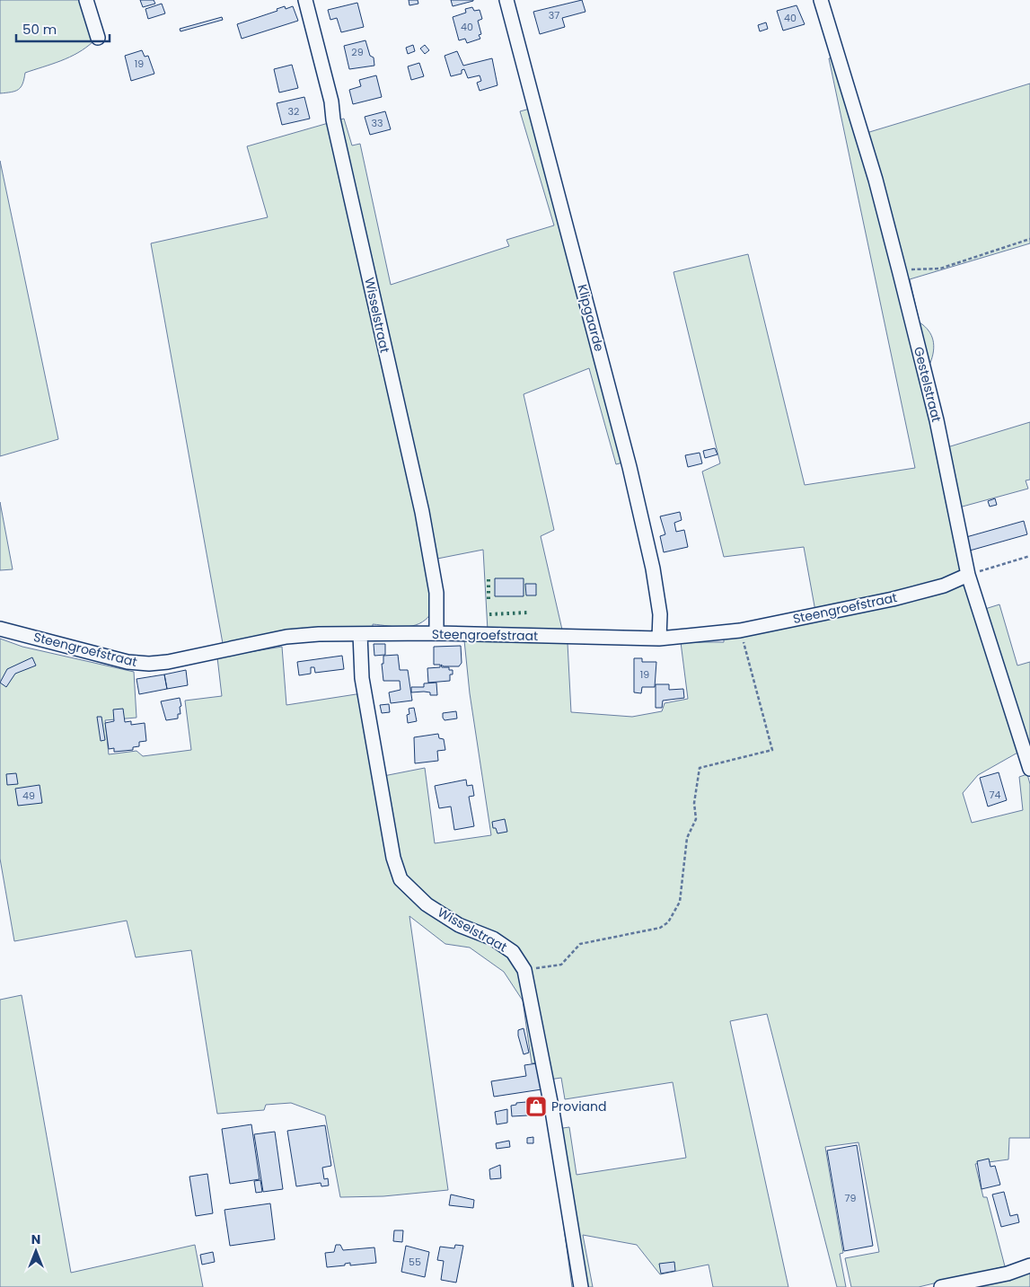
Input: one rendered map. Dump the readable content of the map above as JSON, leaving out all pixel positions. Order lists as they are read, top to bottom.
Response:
{
  "streets": {
    "street": [
      "Wisselstraat",
      "Klipgaarde",
      "Gestelstraat",
      "Steengroefstraat"
    ]
  },
  "crossings": [
    ["Wisselstraat", "Steengroefstraat"],
    ["Klipgaarde", "Steengroefstraat"],
    ["Gestelstraat", "Steengroefstraat"]
  ],
  "places": {
    "shop": ["Proviand"]
  },
  "house_numbers": [
    "37",
    "40",
    "40",
    "29",
    "19",
    "32",
    "33",
    "19",
    "74",
    "49",
    "79",
    "55"
  ],
  "scale_bar": "50 m",
  "north": "top"
}
